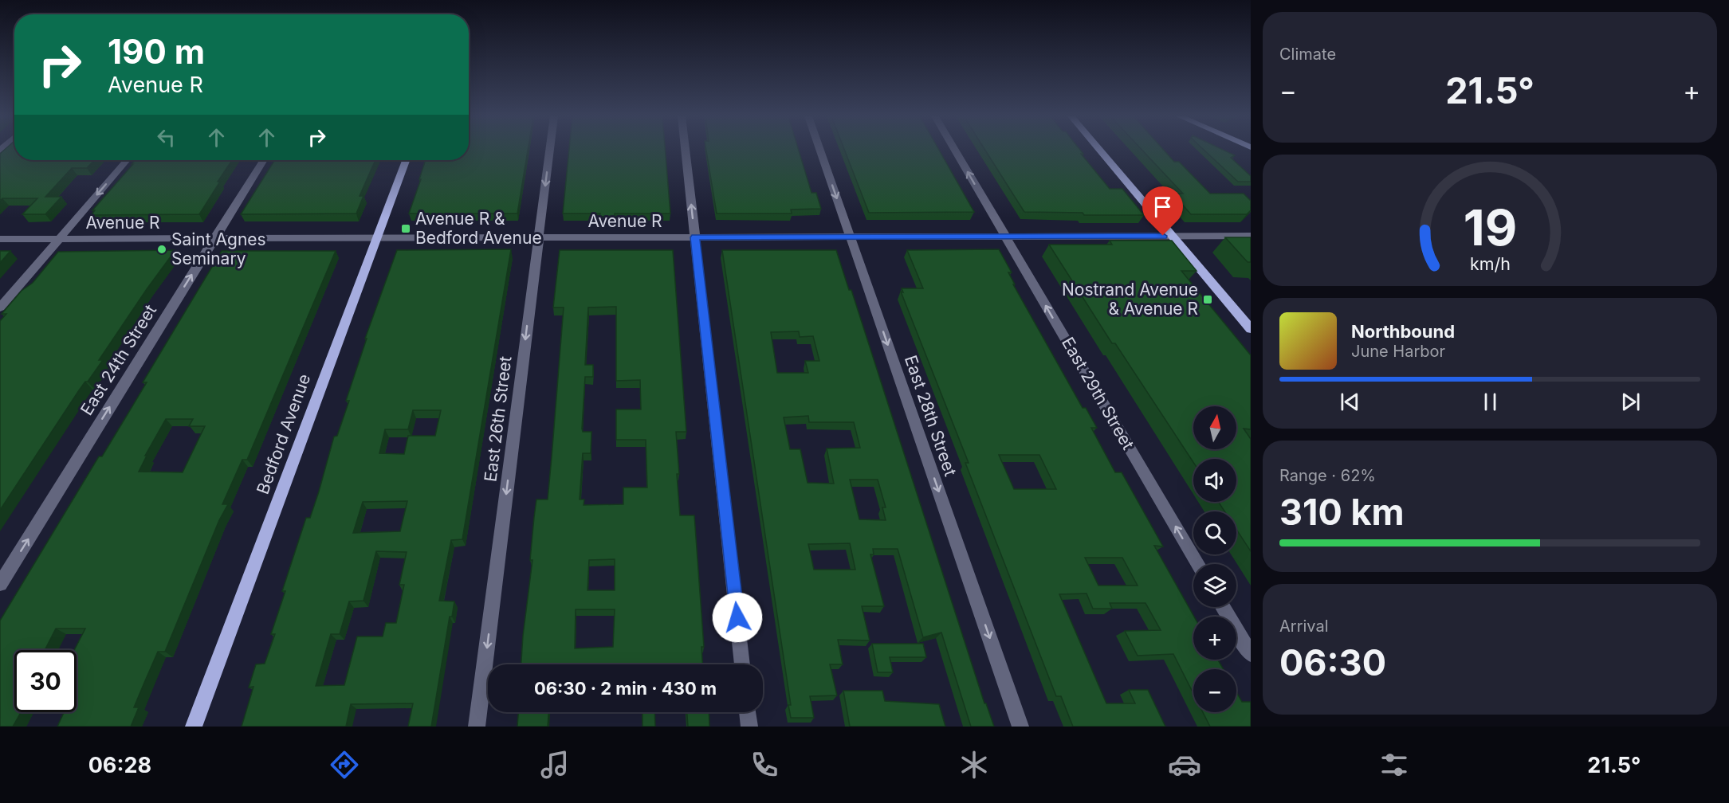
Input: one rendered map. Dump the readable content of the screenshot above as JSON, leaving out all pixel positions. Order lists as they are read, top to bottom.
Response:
{
  "streets": {
    "main road": ["Bedford Avenue"],
    "street": [
      "Avenue R",
      "East 24th Street",
      "East 29th Street",
      "East 28th Street",
      "East 26th Street"
    ]
  },
  "crossings": [
    ["Avenue R", "East 24th Street"],
    ["Avenue R", "East 29th Street"],
    ["Avenue R", "East 28th Street"],
    ["Avenue R", "East 26th Street"],
    ["Avenue R", "Bedford Avenue"]
  ],
  "one_way": [
    "East 24th Street",
    "East 29th Street",
    "East 28th Street",
    "East 26th Street"
  ],
  "places": {
    "transit": ["Avenue R & Bedford Avenue", "Nostrand Avenue & Avenue R"],
    "other": ["Saint Agnes Seminary"]
  },
  "north": "top",
  "page": {
    "tile": [
      "Climate",
      ["Range · 62%", "310 km"],
      ["Arrival", "06:30"]
    ],
    "turn": ["190 m", "Avenue R"],
    "heat": ["−", "21.5°", "+"],
    "song": ["Northbound", "June Harbor"],
    "map_buttons": ["+", "−"],
    "limit": "30",
    "trip": "06:30 · 2 min · 430 m",
    "tabs": ["06:28", "21.5°"],
    "gauge": ["19", "km/h"]
  }
}
